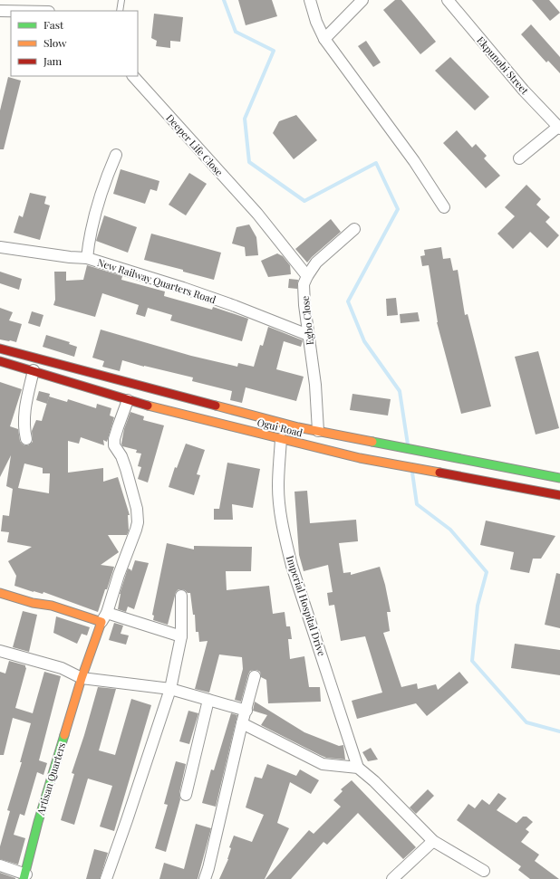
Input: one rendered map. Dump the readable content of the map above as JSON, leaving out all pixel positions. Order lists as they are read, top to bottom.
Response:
{
  "streets": {
    "main road": ["Ogui Road", "Artisan Quarters"],
    "street": [
      "Ekpunobi Street",
      "Deeper Life Close",
      "New Railway Quarters Road",
      "Egbo Close",
      "Imperial Hospital Drive"
    ]
  },
  "crossings": [
    ["Deeper Life Close", "Egbo Close"],
    ["New Railway Quarters Road", "Egbo Close"],
    ["Egbo Close", "Ogui Road"],
    ["Ogui Road", "Imperial Hospital Drive"]
  ],
  "legend": ["Fast", "Slow", "Jam"]
}
